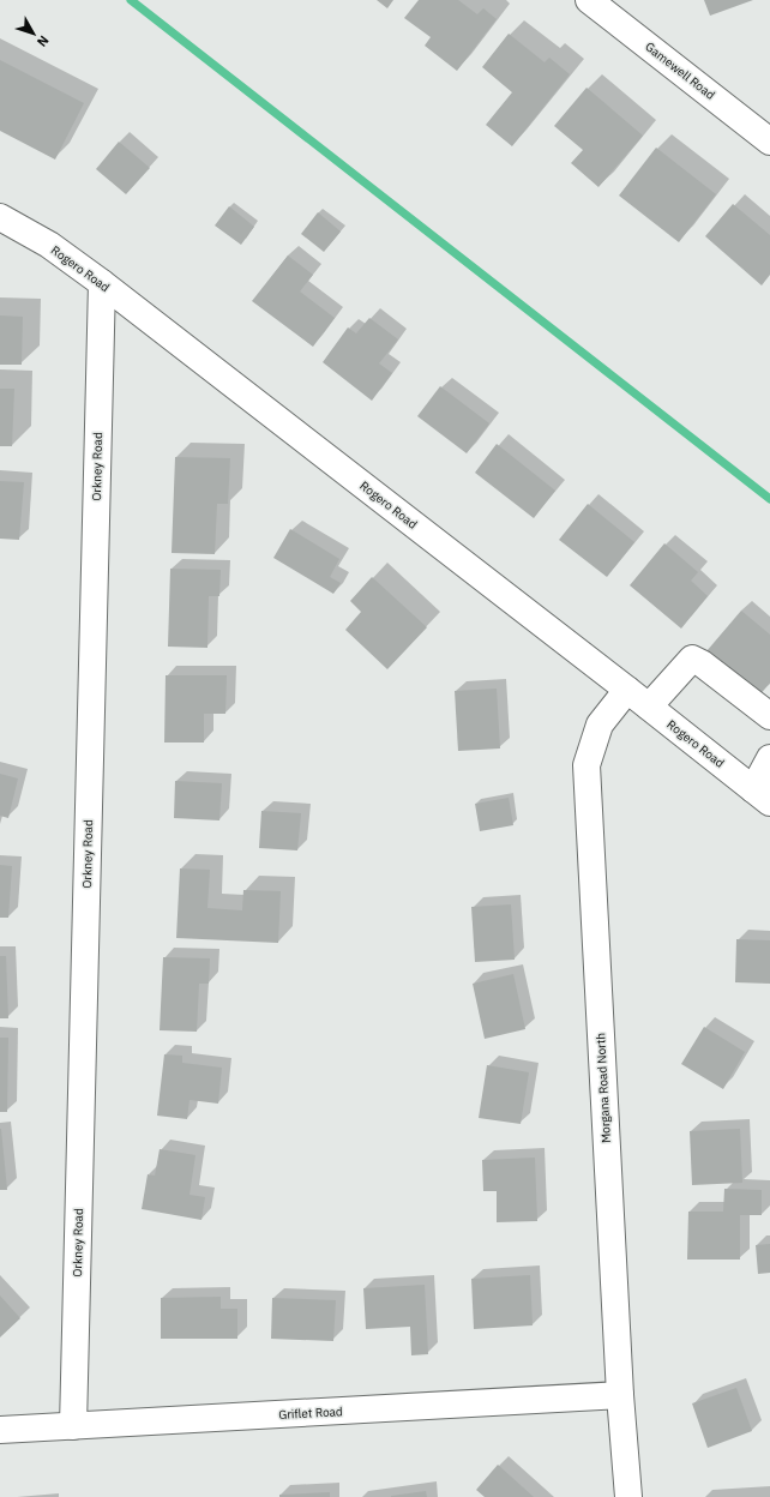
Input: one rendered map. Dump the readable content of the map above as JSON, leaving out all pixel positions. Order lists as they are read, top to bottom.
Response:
{
  "streets": {
    "street": [
      "Gamewell Road",
      "Rogero Road",
      "Orkney Road",
      "Morgana Road North",
      "Griflet Road"
    ]
  },
  "crossings": [
    ["Rogero Road", "Orkney Road"],
    ["Rogero Road", "Morgana Road North"],
    ["Orkney Road", "Griflet Road"],
    ["Morgana Road North", "Griflet Road"]
  ],
  "north": "bottom right"
}
